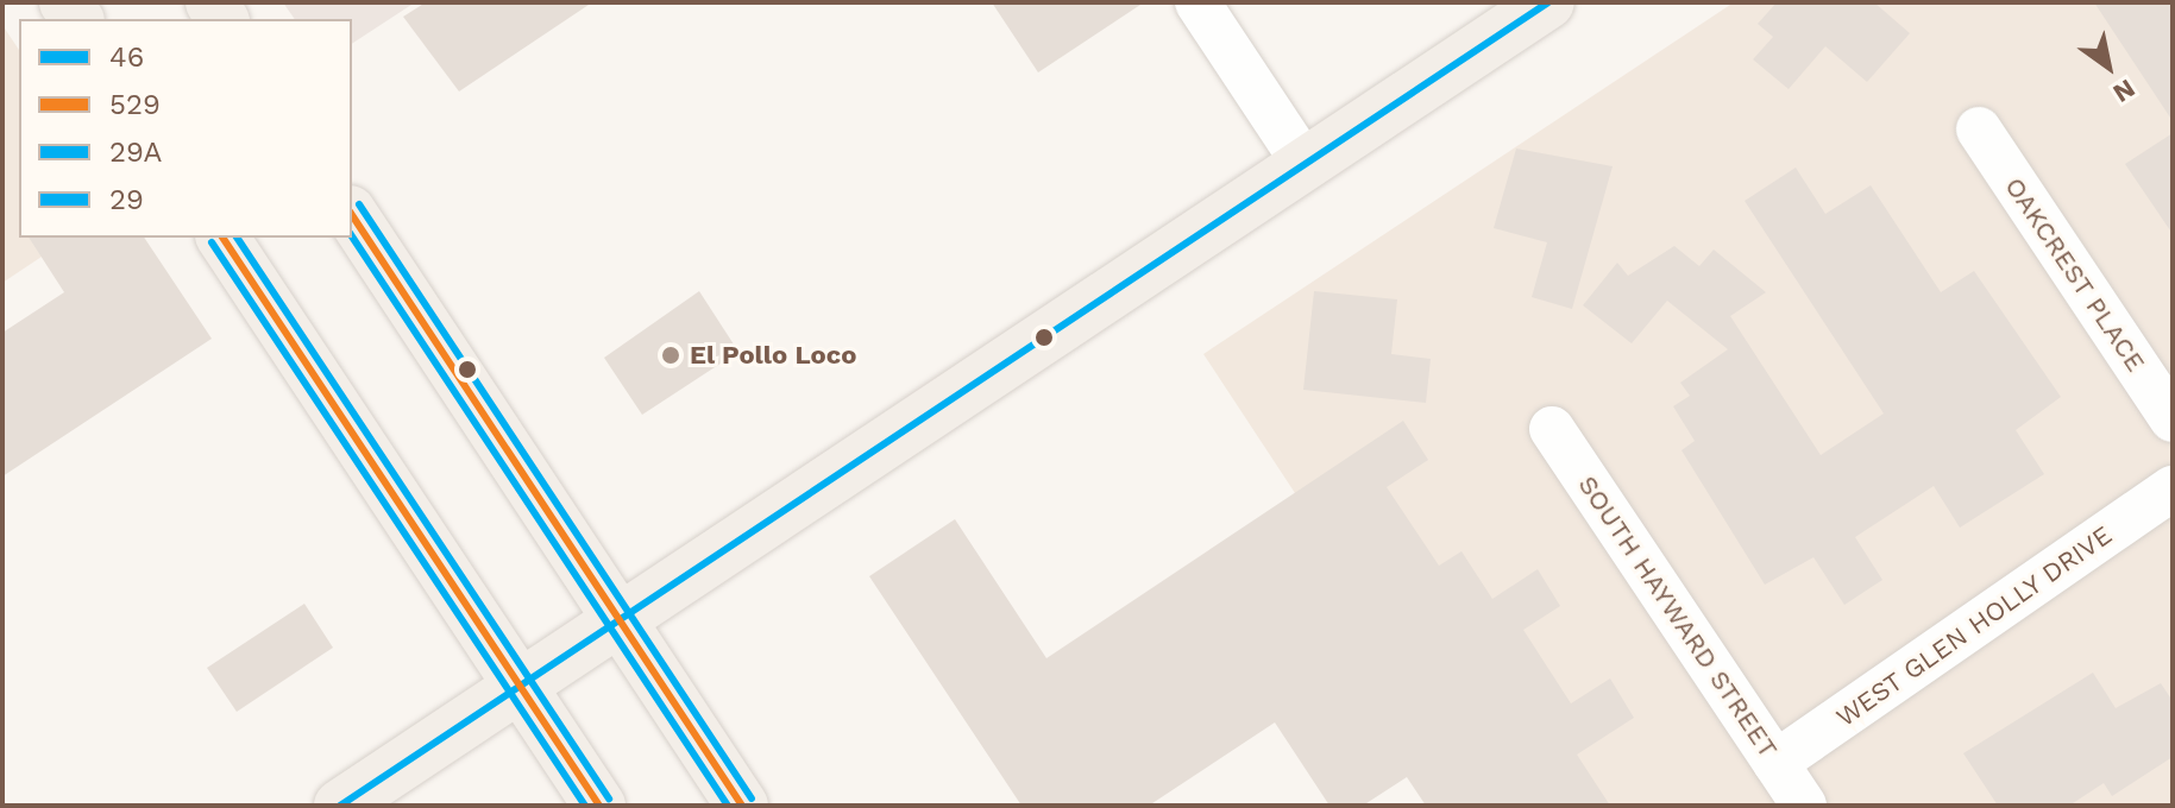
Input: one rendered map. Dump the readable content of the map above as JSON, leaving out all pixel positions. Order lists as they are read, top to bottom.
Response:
{
  "streets": {
    "street": ["OAKCREST PLACE", "SOUTH HAYWARD STREET", "WEST GLEN HOLLY DRIVE"]
  },
  "crossings": [
    ["SOUTH HAYWARD STREET", "WEST GLEN HOLLY DRIVE"]
  ],
  "places": ["El Pollo Loco"],
  "lines": [
    "transit line 46",
    "transit line 29",
    "transit line 529",
    "transit line 29A"
  ],
  "legend": [
    "46",
    "529",
    "29A",
    "29"
  ],
  "north": "bottom right"
}
